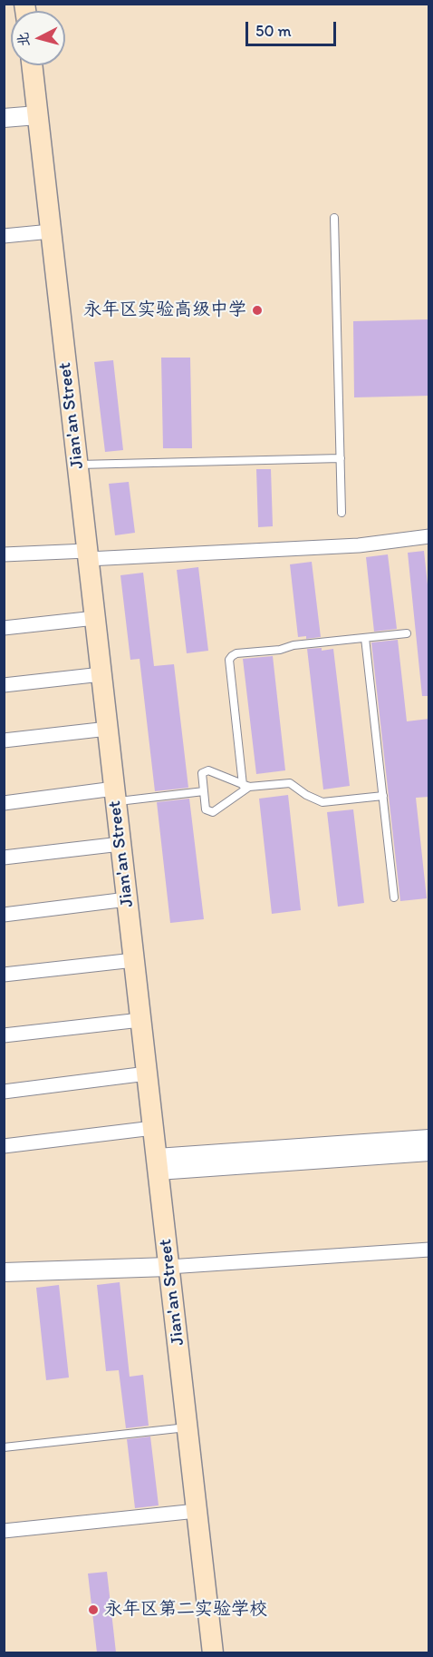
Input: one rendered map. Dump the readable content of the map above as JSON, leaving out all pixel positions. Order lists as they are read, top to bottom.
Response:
{
  "streets": {
    "main road": ["Jian'an Street"]
  },
  "places": ["永年区实验高级中学", "永年区第二实验学校"],
  "scale_bar": "50 m",
  "north": "left"
}
